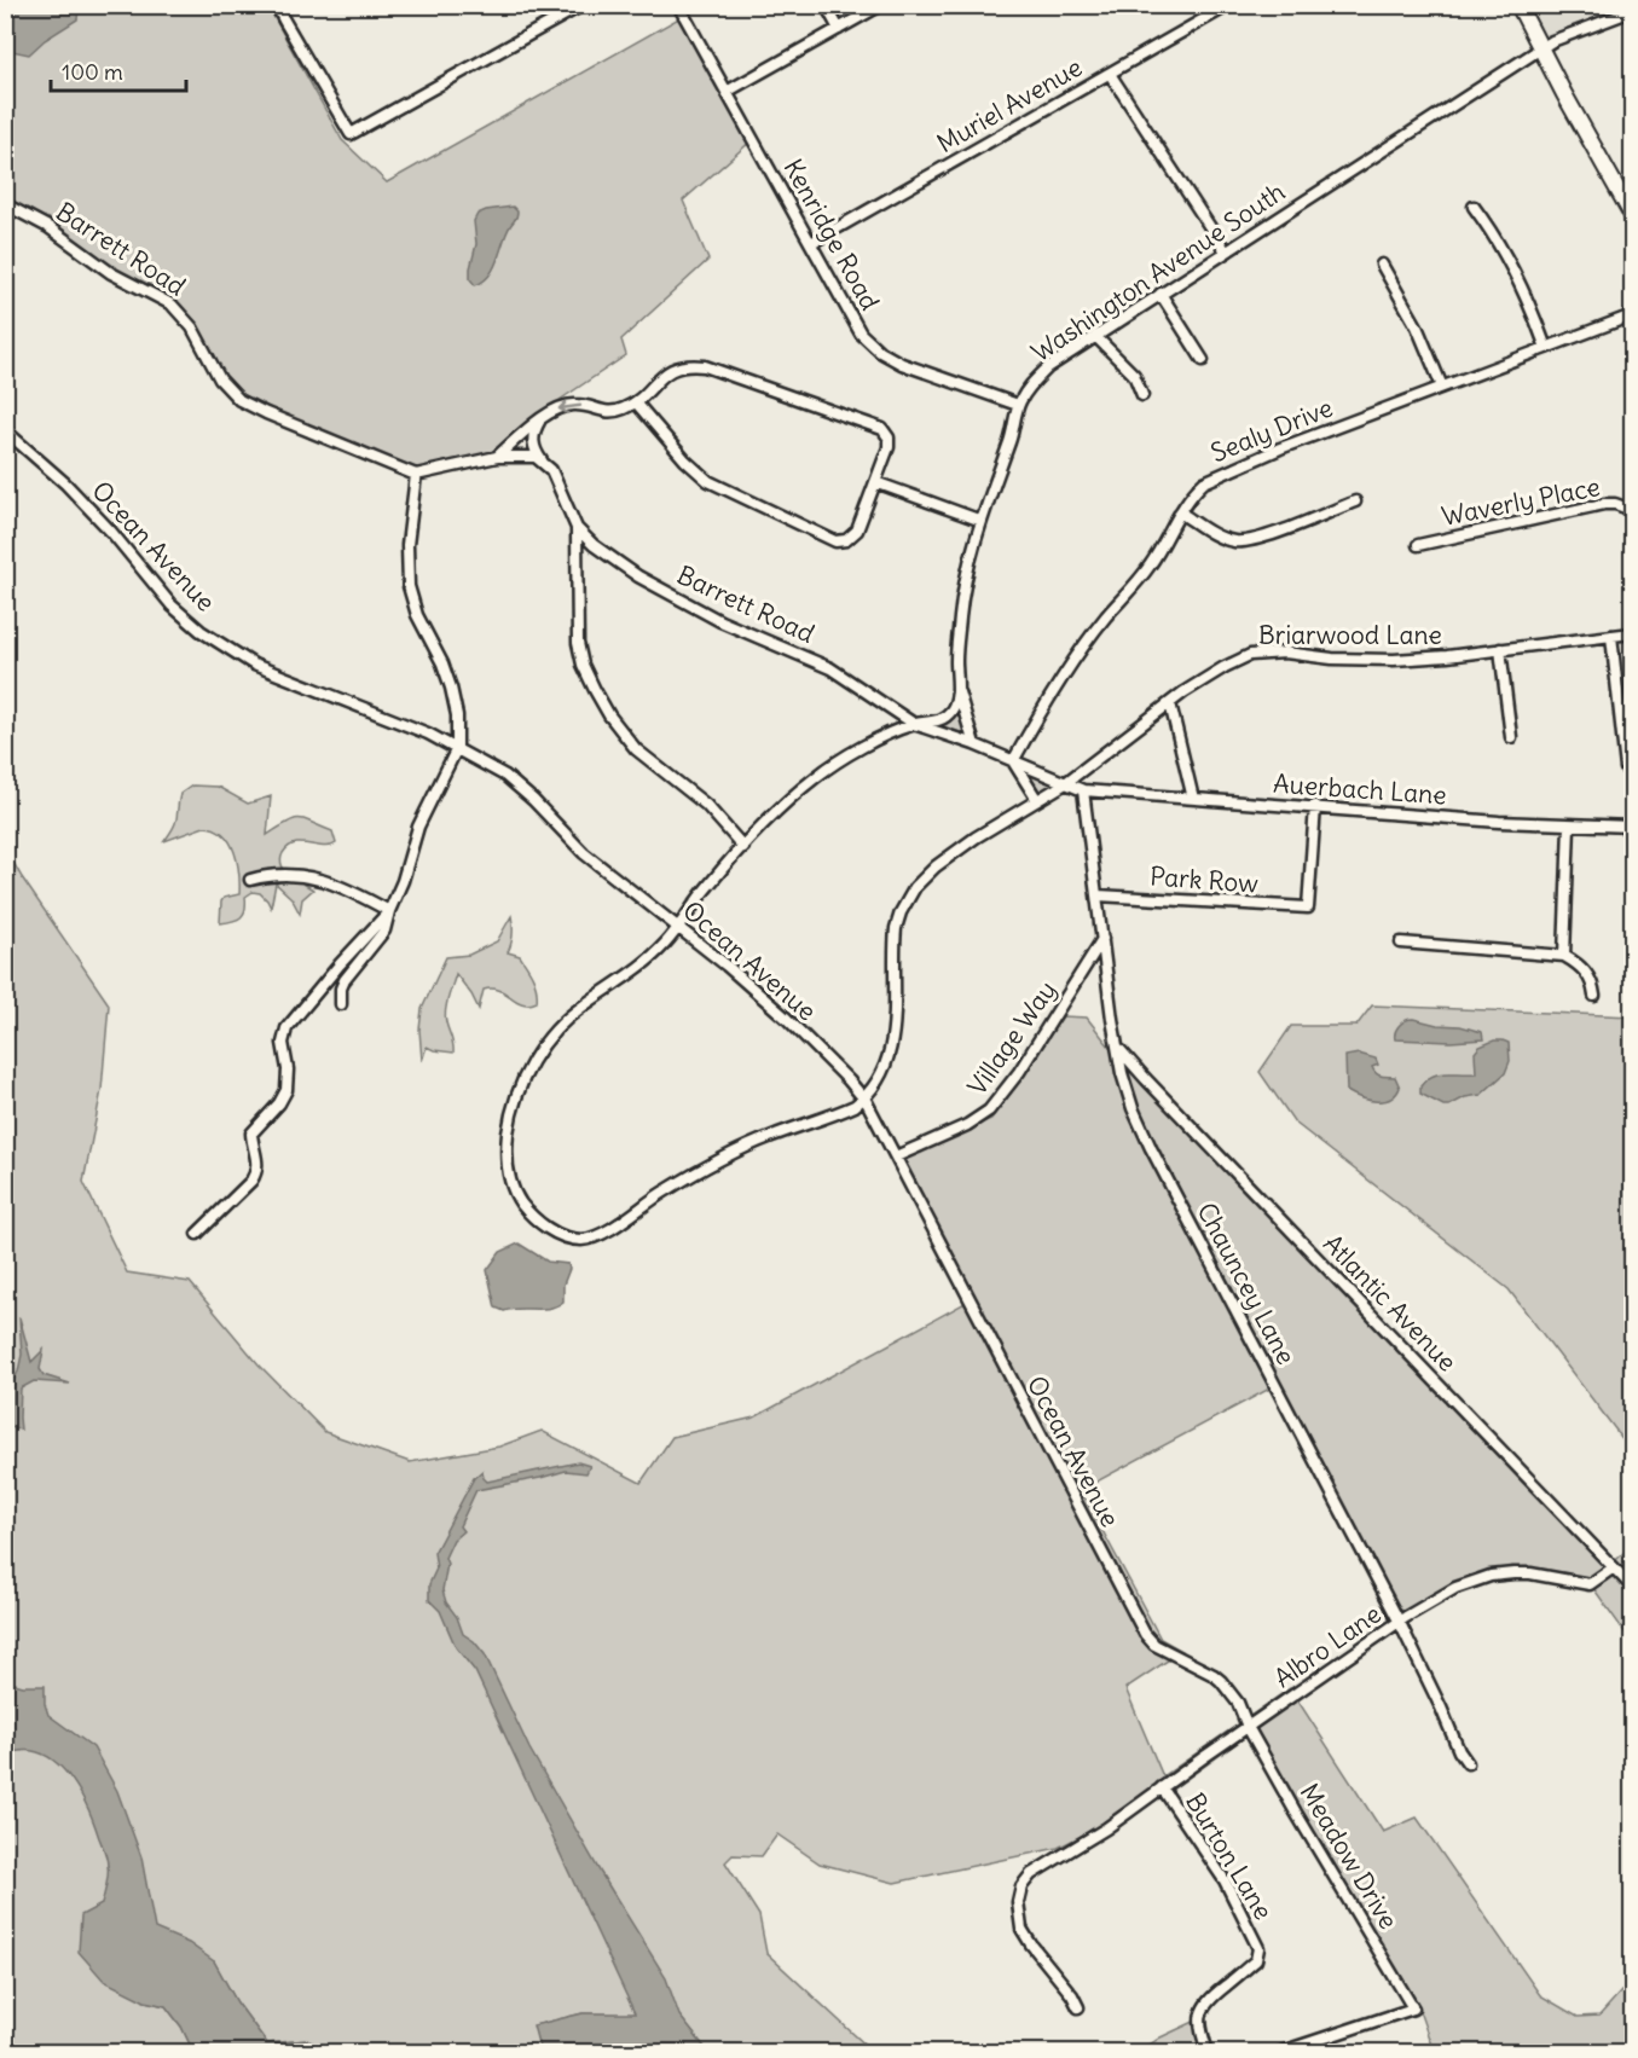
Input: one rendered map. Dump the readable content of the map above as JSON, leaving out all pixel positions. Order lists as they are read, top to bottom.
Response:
{
  "streets": {
    "street": [
      "Muriel Avenue",
      "Kenridge Road",
      "Barrett Road",
      "Washington Avenue South",
      "Sealy Drive",
      "Waverly Place",
      "Ocean Avenue",
      "Briarwood Lane",
      "Auerbach Lane",
      "Park Row",
      "Village Way",
      "Chauncey Lane",
      "Atlantic Avenue",
      "Albro Lane",
      "Burton Lane",
      "Meadow Drive"
    ]
  },
  "crossings": [
    ["Muriel Avenue", "Kenridge Road"],
    ["Kenridge Road", "Washington Avenue South"],
    ["Barrett Road", "Washington Avenue South"],
    ["Barrett Road", "Sealy Drive"],
    ["Barrett Road", "Briarwood Lane"],
    ["Ocean Avenue", "Briarwood Lane"],
    ["Ocean Avenue", "Village Way"],
    ["Ocean Avenue", "Albro Lane"],
    ["Ocean Avenue", "Meadow Drive"],
    ["Auerbach Lane", "Park Row"],
    ["Auerbach Lane", "Chauncey Lane"],
    ["Park Row", "Chauncey Lane"],
    ["Village Way", "Chauncey Lane"],
    ["Chauncey Lane", "Atlantic Avenue"],
    ["Chauncey Lane", "Albro Lane"],
    ["Atlantic Avenue", "Albro Lane"],
    ["Albro Lane", "Burton Lane"],
    ["Albro Lane", "Meadow Drive"]
  ],
  "scale_bar": "100 m"
}
